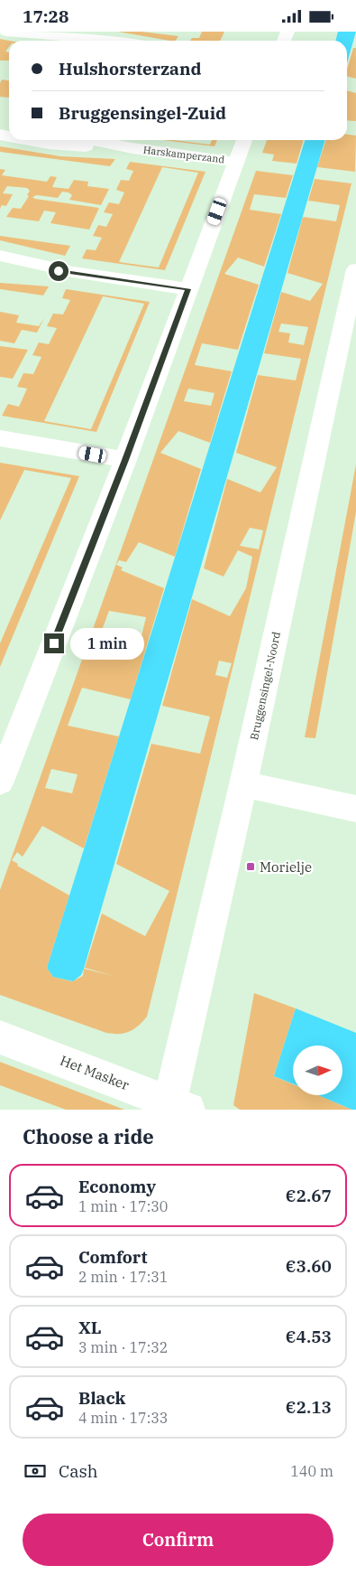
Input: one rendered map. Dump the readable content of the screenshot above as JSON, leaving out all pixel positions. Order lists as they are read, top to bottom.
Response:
{
  "streets": {
    "street": ["Harskamperzand", "Bruggensingel-Noord", "Het Masker"]
  },
  "crossings": [
    ["Bruggensingel-Noord", "Het Masker"]
  ],
  "places": {
    "transit": ["Morielje"]
  },
  "north": "right",
  "page": {
    "status": "17:28",
    "banner": ["Hulshorsterzand", "Bruggensingel-Zuid"],
    "bubble": "1 min",
    "heading": "Choose a ride",
    "list": [
      {
        "name": "Economy",
        "note": "1 min · 17:30",
        "value": "€2.67"
      },
      {
        "name": "Comfort",
        "note": "2 min · 17:31",
        "value": "€3.60"
      },
      {
        "name": "XL",
        "note": "3 min · 17:32",
        "value": "€4.53"
      },
      {
        "name": "Black",
        "note": "4 min · 17:33",
        "value": "€2.13"
      }
    ],
    "pay": ["Cash", "140 m"],
    "buttons": "Confirm"
  }
}
